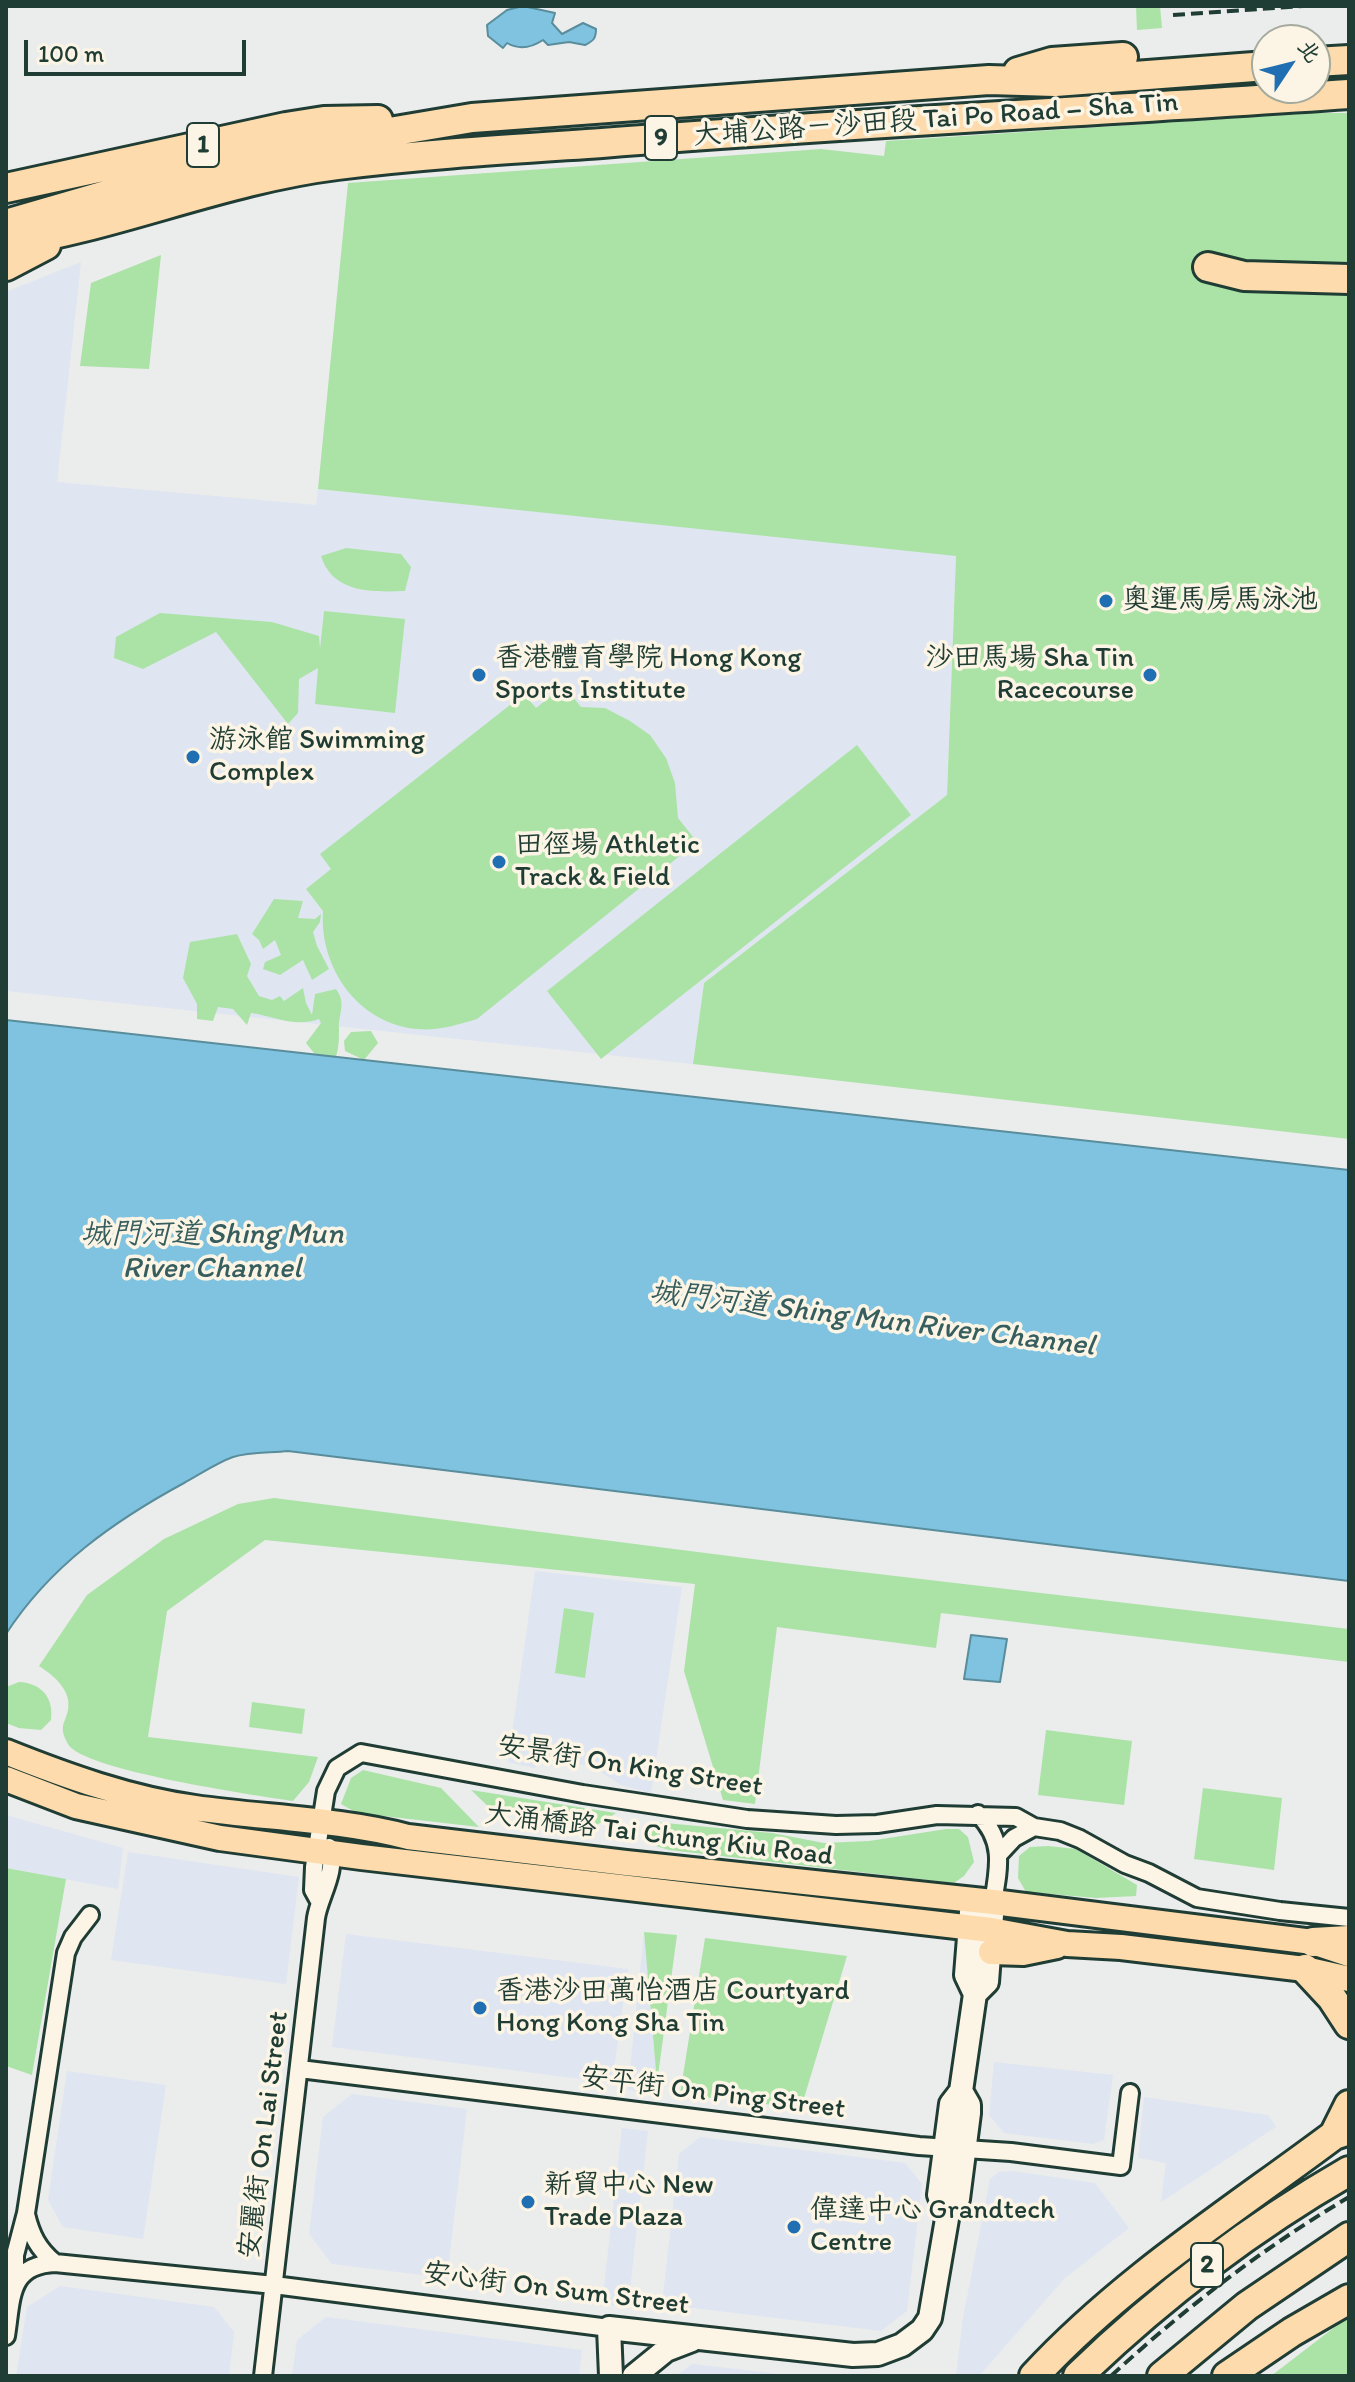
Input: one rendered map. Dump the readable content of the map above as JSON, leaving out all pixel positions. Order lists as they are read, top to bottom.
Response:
{
  "streets": {
    "highway": [
      "大埔公路－沙田段 Tai Po Road – Sha Tin",
      "9",
      "1",
      "2"
    ],
    "main road": ["大涌橋路 Tai Chung Kiu Road"],
    "street": [
      "安景街 On King Street",
      "安平街 On Ping Street",
      "安麗街 On Lai Street",
      "安心街 On Sum Street"
    ]
  },
  "crossings": [
    ["大埔公路－沙田段 Tai Po Road – Sha Tin", "1"],
    ["安景街 On King Street", "大涌橋路 Tai Chung Kiu Road"],
    ["安景街 On King Street", "安麗街 On Lai Street"],
    ["大涌橋路 Tai Chung Kiu Road", "安麗街 On Lai Street"],
    ["大涌橋路 Tai Chung Kiu Road", "安心街 On Sum Street"],
    ["安平街 On Ping Street", "安麗街 On Lai Street"],
    ["安平街 On Ping Street", "安心街 On Sum Street"],
    ["安麗街 On Lai Street", "安心街 On Sum Street"]
  ],
  "water": ["城門河道 Shing Mun River Channel"],
  "places": [
    "奧運馬房馬泳池",
    "香港體育學院 Hong Kong Sports Institute",
    "沙田馬場 Sha Tin Racecourse",
    "游泳館 Swimming Complex",
    "田徑場 Athletic Track & Field",
    "香港沙田萬怡酒店 Courtyard Hong Kong Sha Tin",
    "新貿中心 New Trade Plaza",
    "偉達中心 Grandtech Centre"
  ],
  "scale_bar": "100 m",
  "north": "top right"
}
